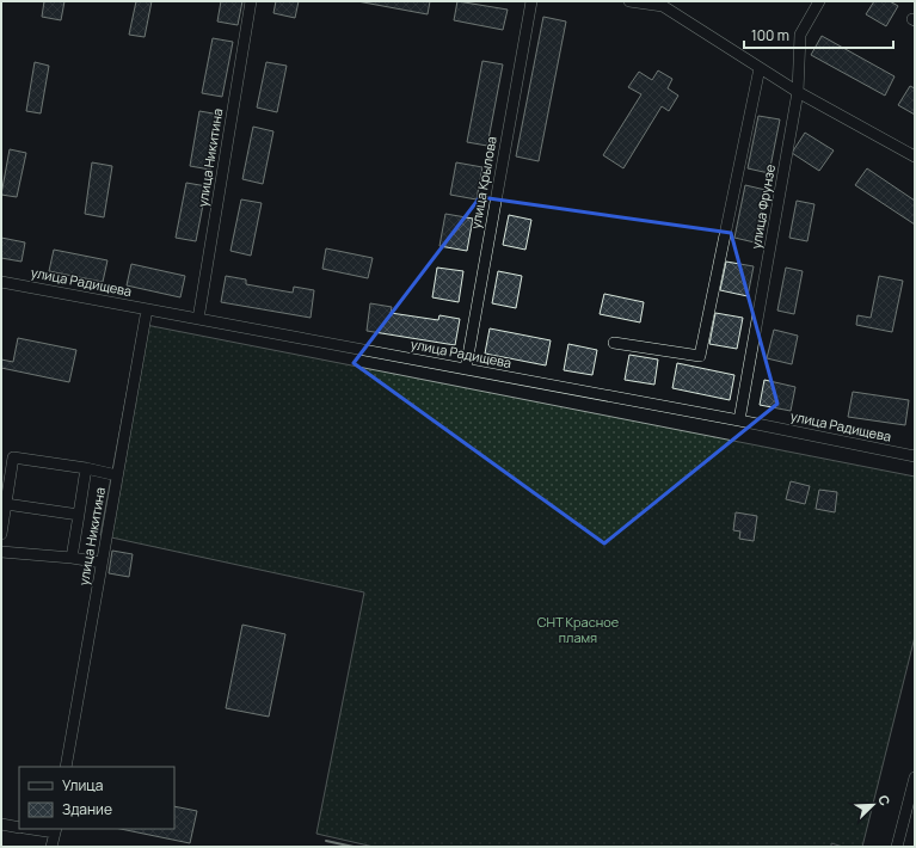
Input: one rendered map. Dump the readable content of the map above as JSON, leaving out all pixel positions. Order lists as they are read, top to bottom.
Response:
{
  "streets": {
    "street": [
      "улица Никитина",
      "улица Крылова",
      "улица Фрунзе",
      "улица Радищева"
    ]
  },
  "crossings": [
    ["улица Никитина", "улица Радищева"],
    ["улица Крылова", "улица Радищева"],
    ["улица Фрунзе", "улица Радищева"]
  ],
  "parks": ["СНТ Красное пламя"],
  "legend": ["Улица", "Здание"],
  "scale_bar": "100 m",
  "north": "top right"
}
